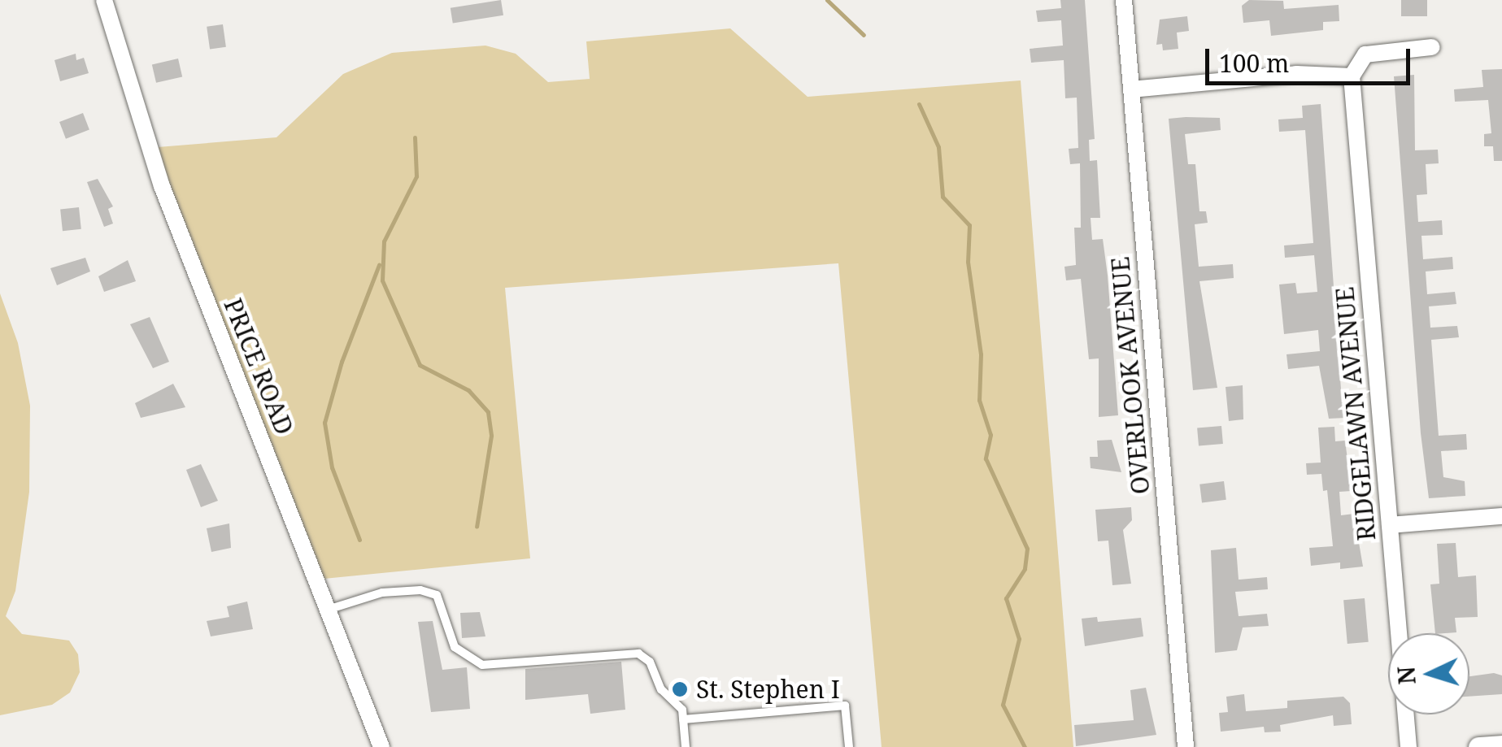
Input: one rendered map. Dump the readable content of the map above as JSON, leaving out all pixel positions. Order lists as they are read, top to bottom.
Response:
{
  "streets": {
    "street": ["PRICE ROAD", "OVERLOOK AVENUE", "RIDGELAWN AVENUE"]
  },
  "places": ["St. Stephen I"],
  "scale_bar": "100 m",
  "north": "left"
}
